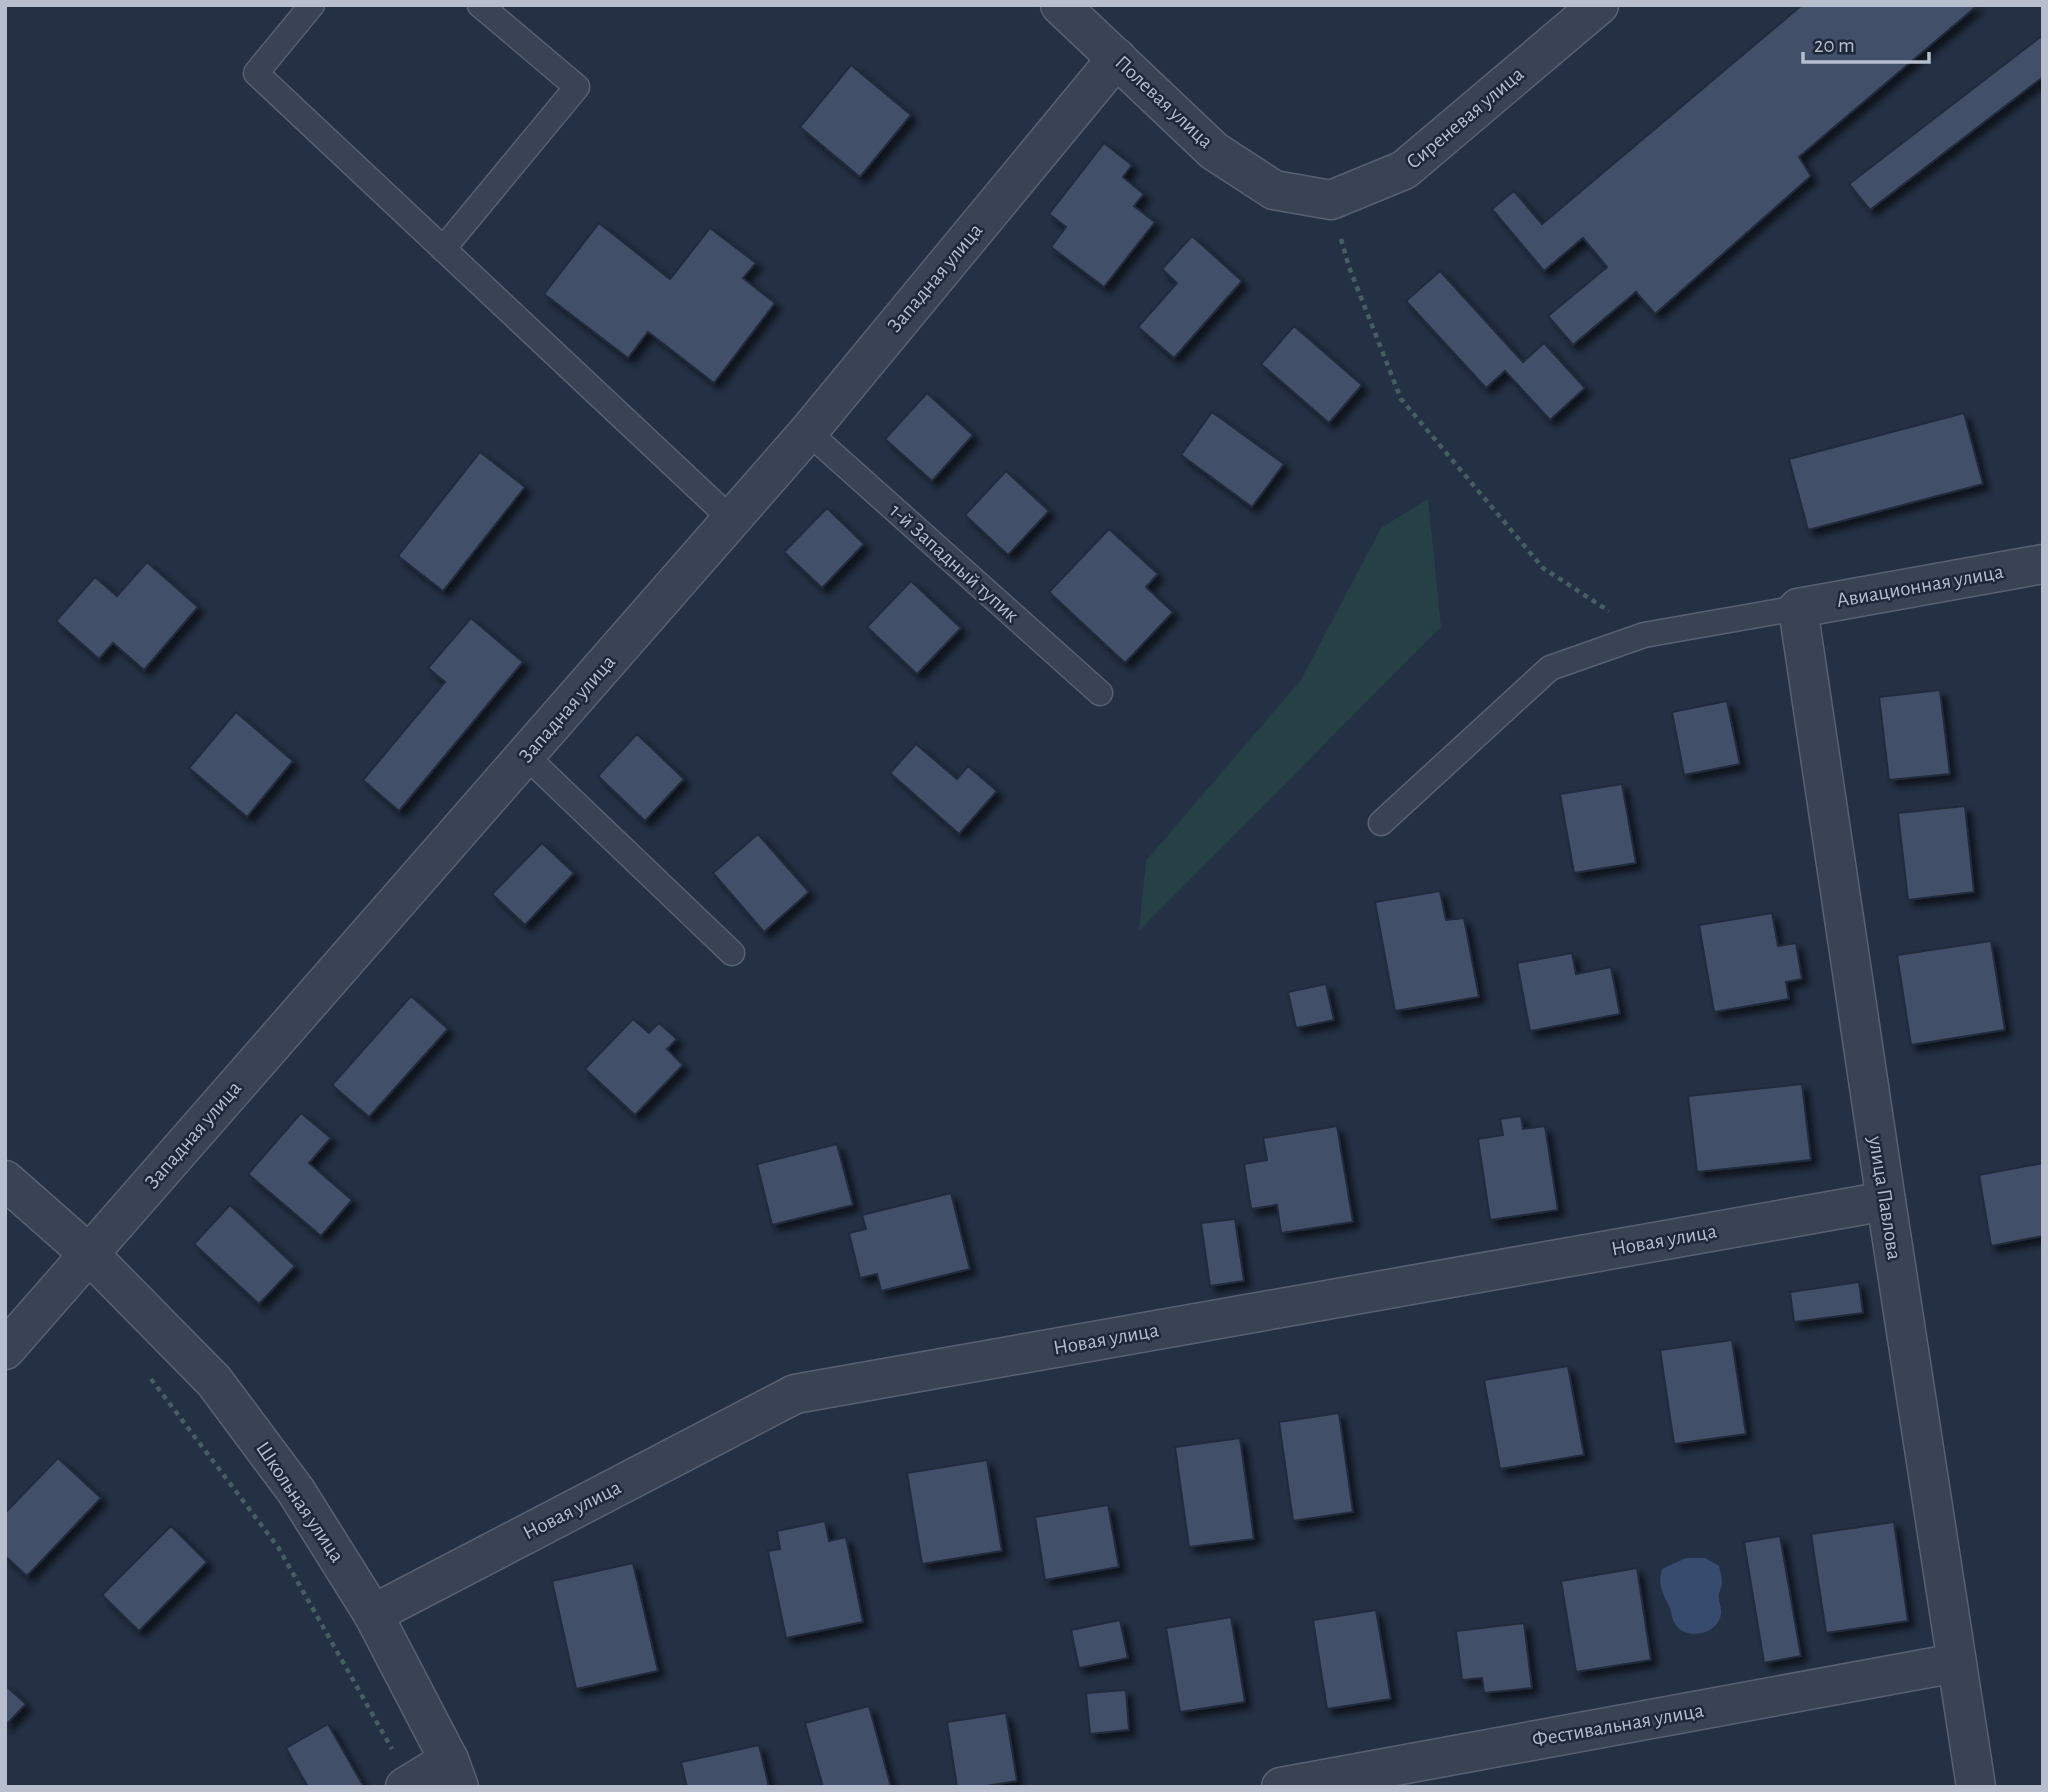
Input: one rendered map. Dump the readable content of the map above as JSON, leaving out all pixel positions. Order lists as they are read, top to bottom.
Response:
{
  "streets": {
    "street": [
      "Полевая улица",
      "Сиреневая улица",
      "Западная улица",
      "Авиационная улица",
      "улица Павлова",
      "Новая улица",
      "Школьная улица",
      "Фестивальная улица"
    ],
    "lane": ["1-й Западный тупик"]
  },
  "crossings": [
    ["Полевая улица", "Сиреневая улица"],
    ["Полевая улица", "Западная улица"],
    ["Западная улица", "1-й Западный тупик"],
    ["Западная улица", "Школьная улица"],
    ["Авиационная улица", "улица Павлова"],
    ["улица Павлова", "Новая улица"],
    ["улица Павлова", "Фестивальная улица"],
    ["Новая улица", "Школьная улица"]
  ],
  "scale_bar": "20 m"
}
